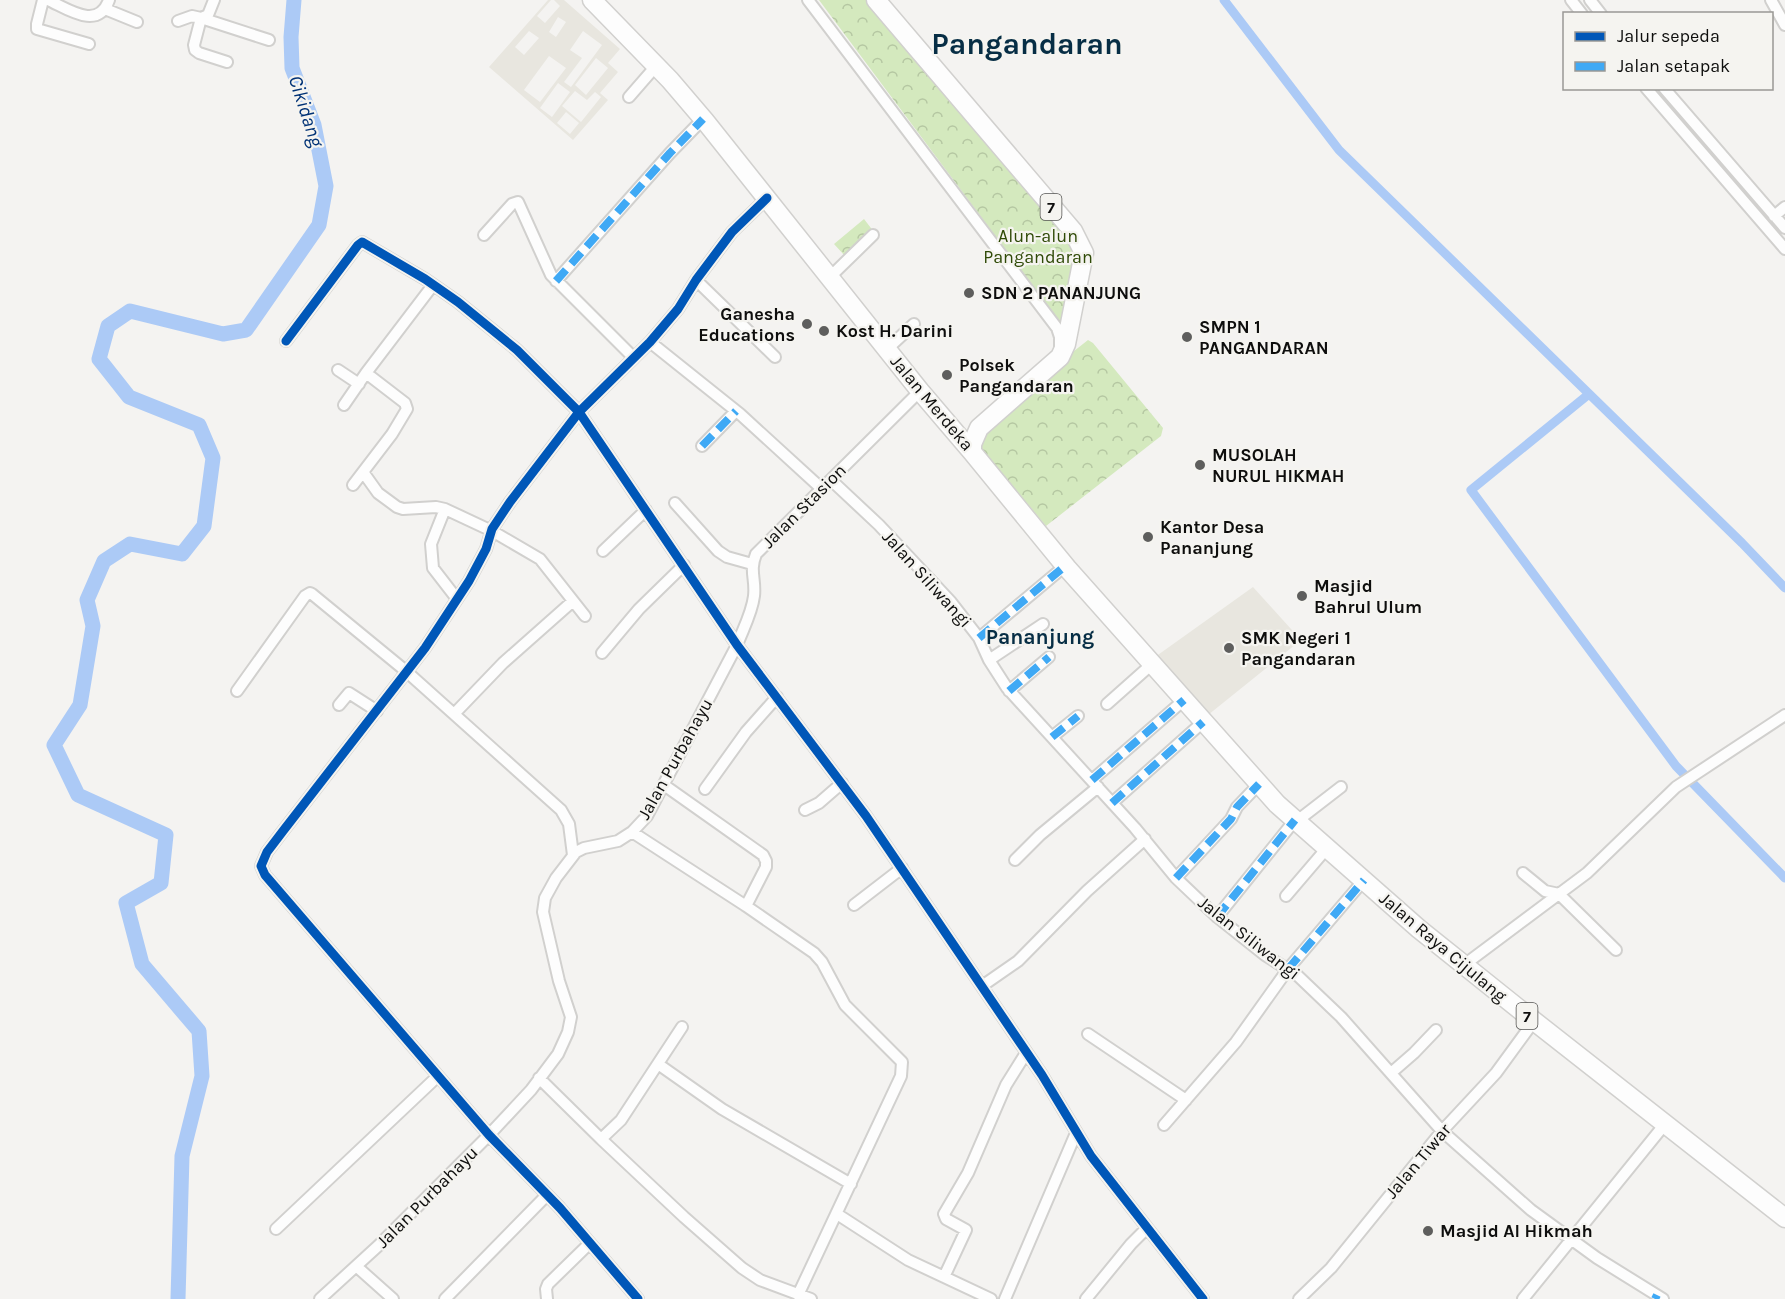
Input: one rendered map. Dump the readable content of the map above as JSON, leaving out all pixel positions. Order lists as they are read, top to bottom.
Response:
{
  "streets": {
    "highway": ["7", "Jalan Merdeka", "Jalan Raya Cijulang"],
    "street": [
      "Jalan Stasion",
      "Jalan Siliwangi",
      "Jalan Purbahayu",
      "Jalan Tiwar"
    ]
  },
  "crossings": [
    ["Jalan Merdeka", "Jalan Stasion"],
    ["Jalan Merdeka", "Jalan Raya Cijulang"],
    ["Jalan Stasion", "Jalan Siliwangi"],
    ["Jalan Stasion", "Jalan Purbahayu"],
    ["Jalan Siliwangi", "Jalan Tiwar"],
    ["Jalan Raya Cijulang", "Jalan Tiwar"]
  ],
  "districts": ["Pangandaran", "Pananjung"],
  "water": ["Cikidang"],
  "parks": ["Alun-alun Pangandaran"],
  "places": [
    "SDN 2 PANANJUNG",
    "Ganesha Educations",
    "Kost H. Darini",
    "SMPN 1 PANGANDARAN",
    "Polsek Pangandaran",
    "MUSOLAH NURUL HIKMAH",
    "Kantor Desa Pananjung",
    "Masjid Bahrul Ulum",
    "SMK Negeri 1 Pangandaran",
    "Masjid Al Hikmah"
  ],
  "legend": ["Jalur sepeda", "Jalan setapak"]
}
